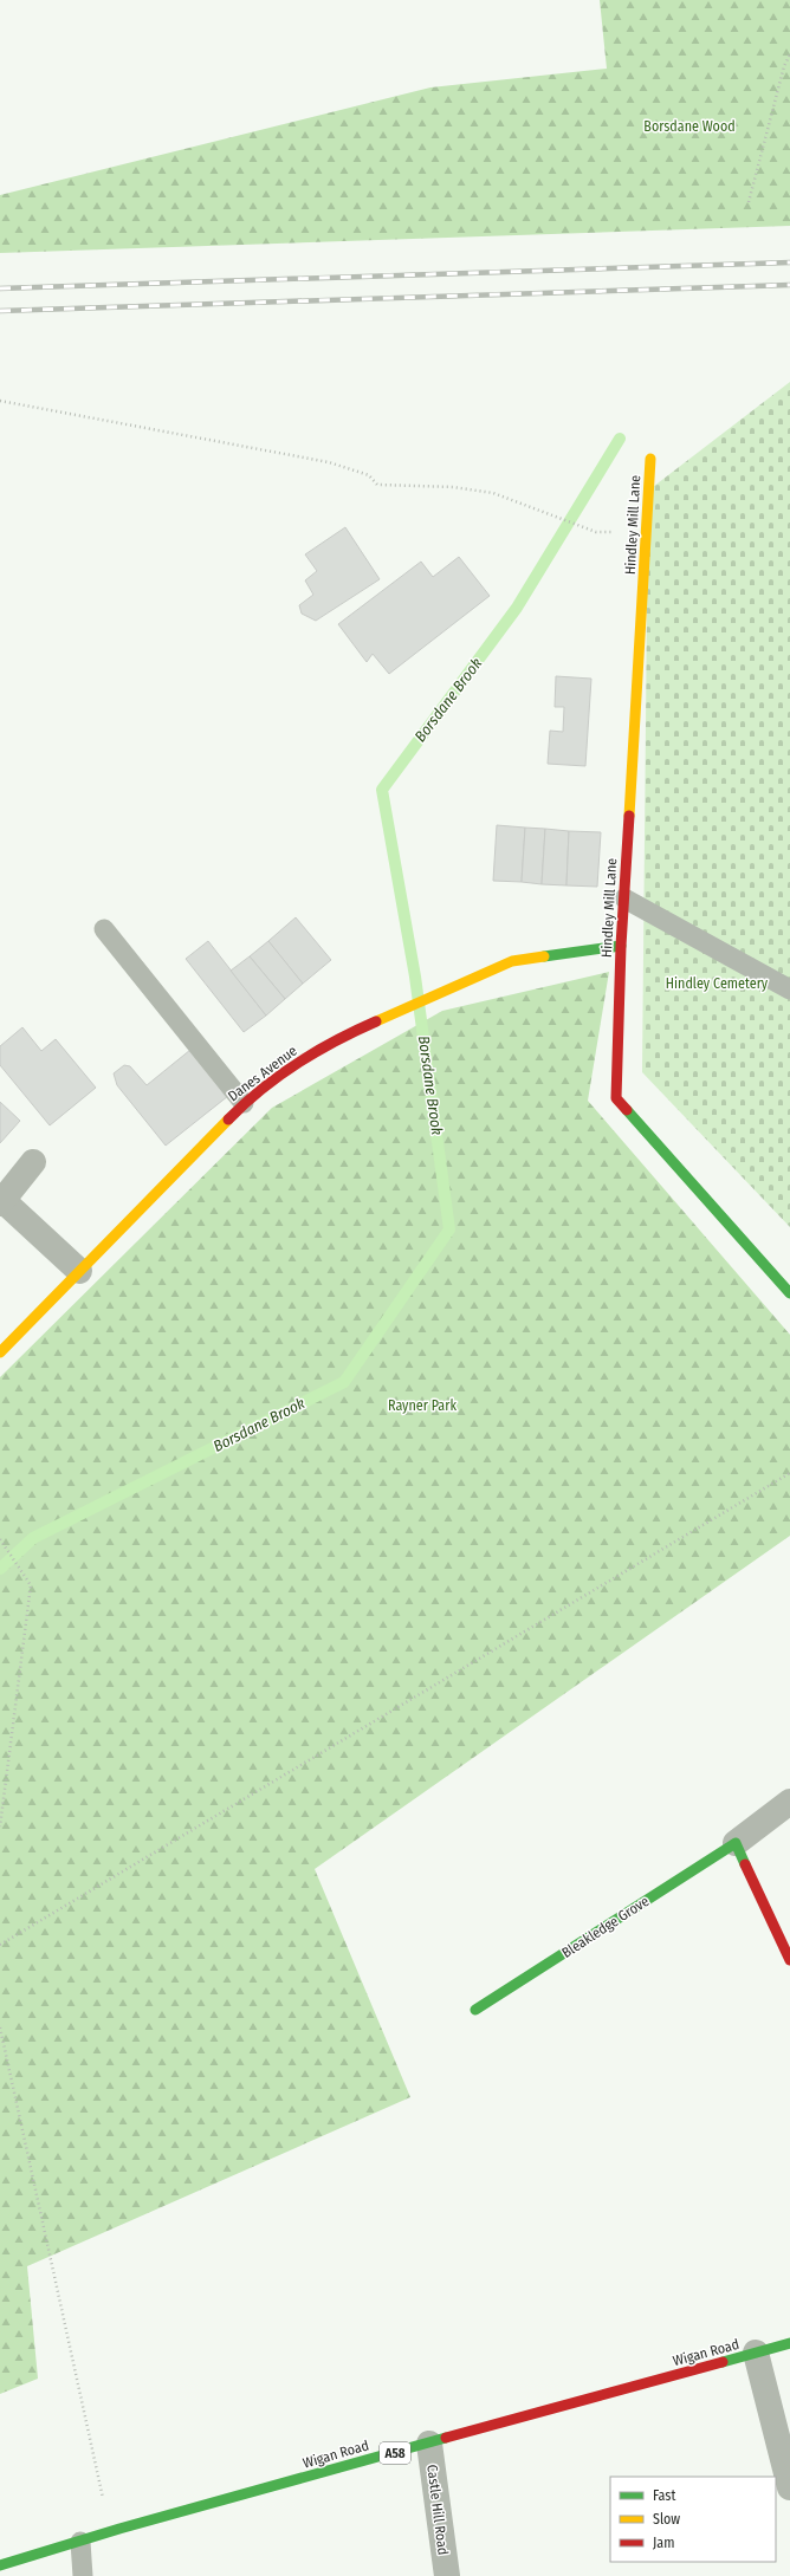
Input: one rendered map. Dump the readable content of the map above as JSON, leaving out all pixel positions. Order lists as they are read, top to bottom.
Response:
{
  "streets": {
    "main road": [
      "Hindley Mill Lane",
      "Danes Avenue",
      "Bleakledge Grove",
      "Wigan Road",
      "A58"
    ],
    "street": ["Castle Hill Road"]
  },
  "crossings": [
    ["Hindley Mill Lane", "Danes Avenue"],
    ["Wigan Road", "Castle Hill Road"]
  ],
  "water": ["Borsdane Brook"],
  "parks": ["Borsdane Wood", "Hindley Cemetery", "Rayner Park"],
  "legend": ["Fast", "Slow", "Jam"]
}
